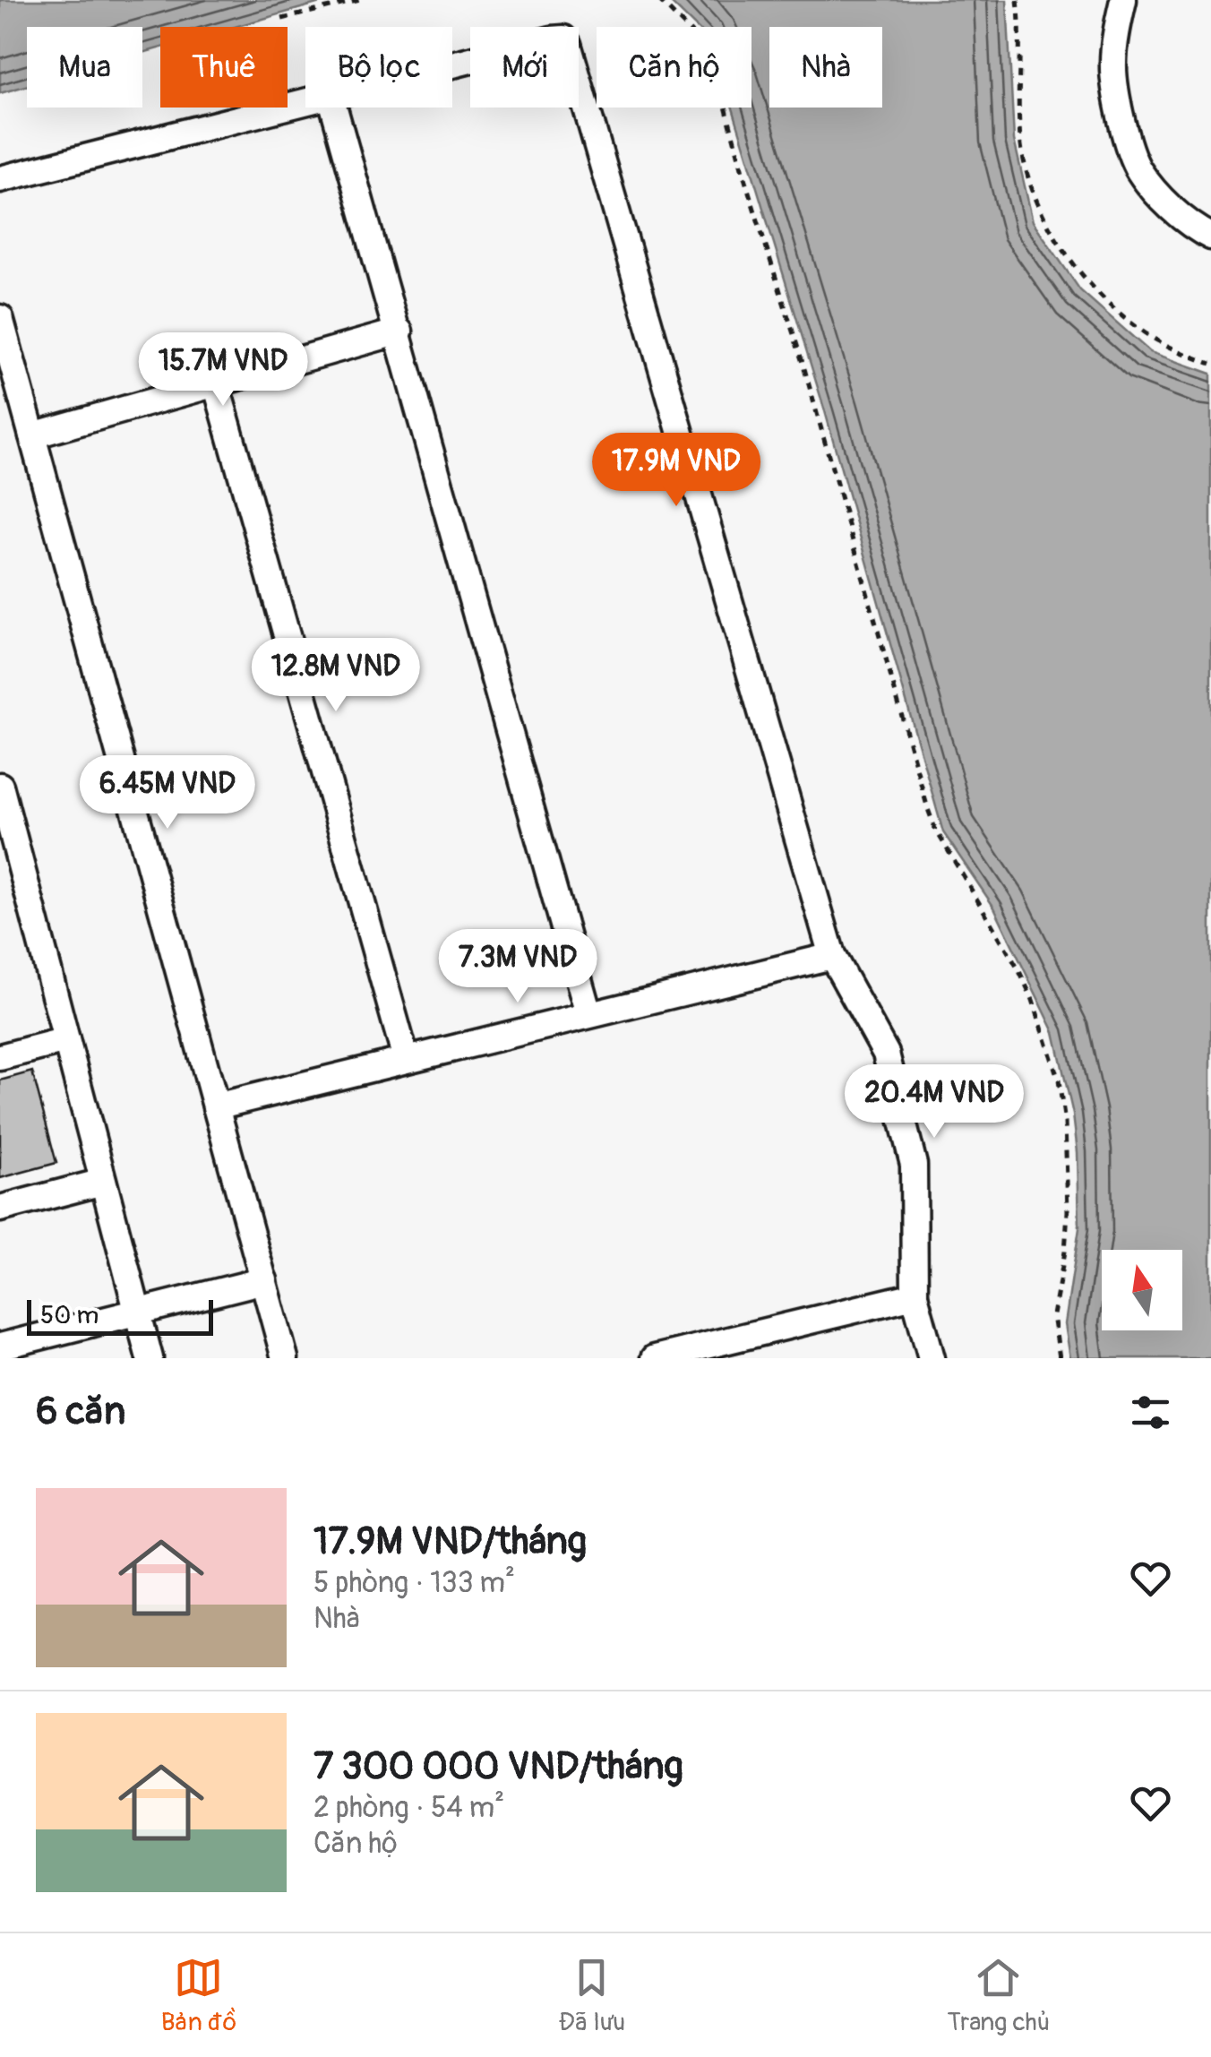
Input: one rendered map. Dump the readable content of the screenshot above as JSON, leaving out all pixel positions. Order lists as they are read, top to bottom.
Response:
{
  "scale_bar": "50 m",
  "north": "top",
  "page": {
    "chip": [
      "Mua",
      "Thuê",
      "Bộ lọc",
      "Mới",
      "Căn hộ",
      "Nhà"
    ],
    "price": [
      "15.7M VND",
      "17.9M VND",
      "12.8M VND",
      "6.45M VND",
      "7.3M VND",
      "20.4M VND"
    ],
    "scale": "50 m",
    "heading": "6 căn",
    "list": [
      {
        "name": "17.9M VND/tháng",
        "note": "5 phòng · 133 m² · Nhà"
      },
      {
        "name": "7 300 000 VND/tháng",
        "note": "2 phòng · 54 m² · Căn hộ"
      }
    ],
    "tabs": ["Bản đồ", "Đã lưu", "Trang chủ"]
  }
}
